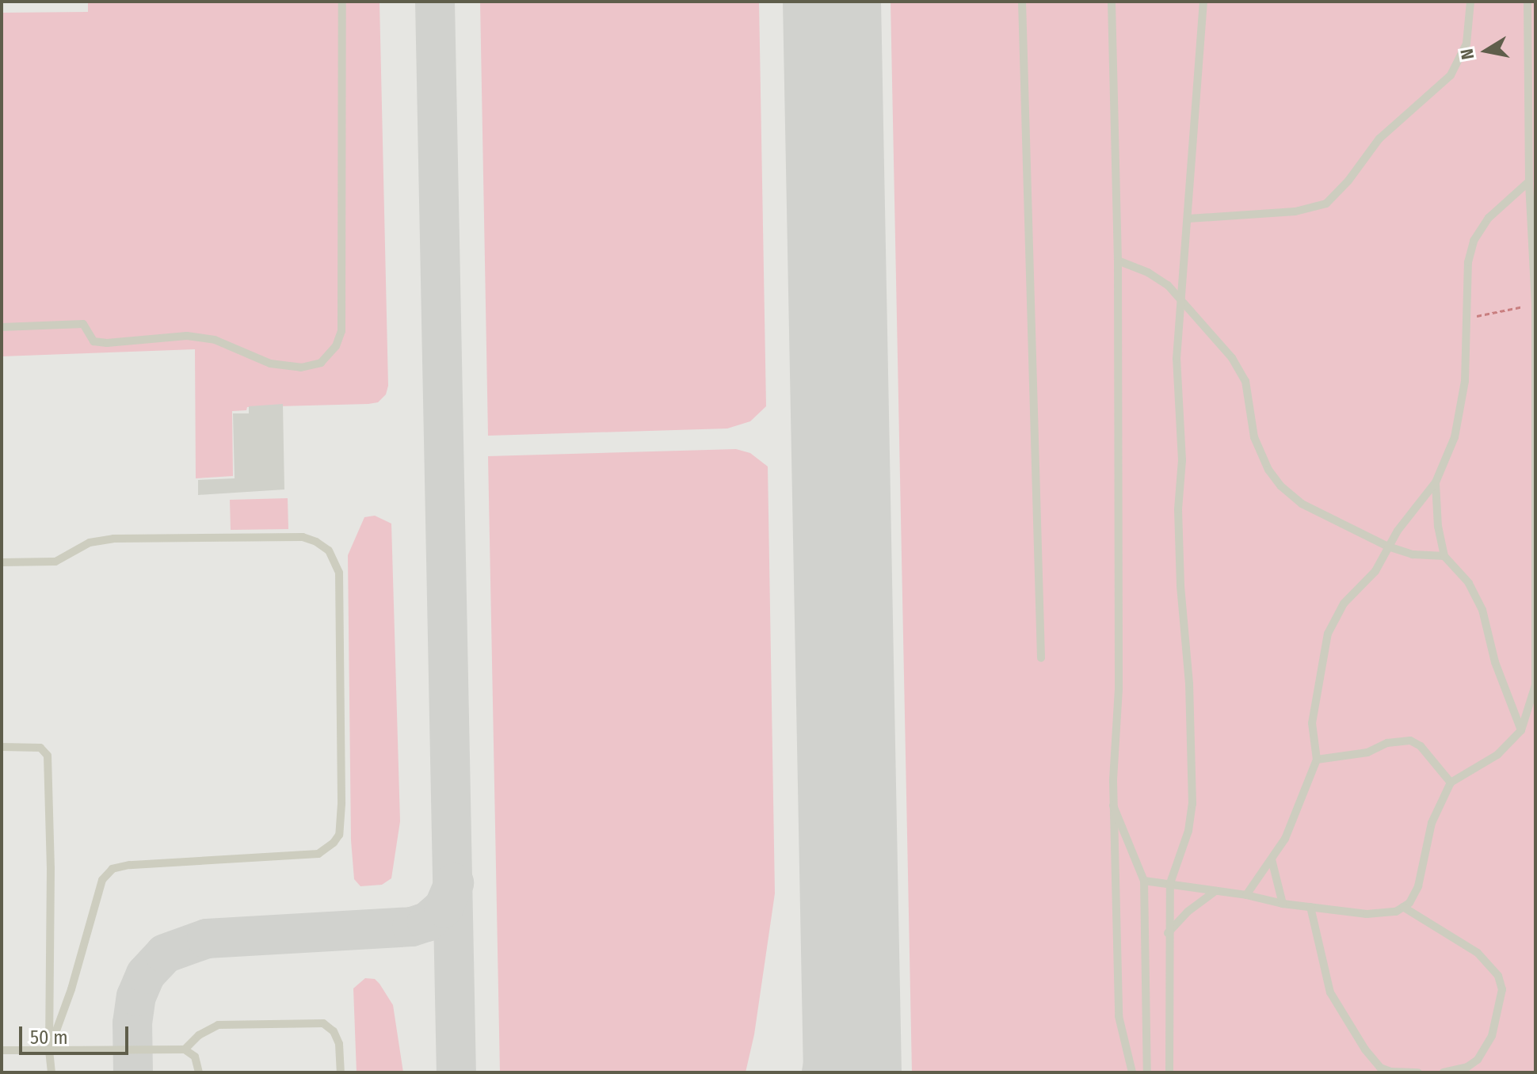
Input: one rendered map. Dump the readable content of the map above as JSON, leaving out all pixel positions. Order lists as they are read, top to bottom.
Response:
{
  "scale_bar": "50 m",
  "north": "left"
}
